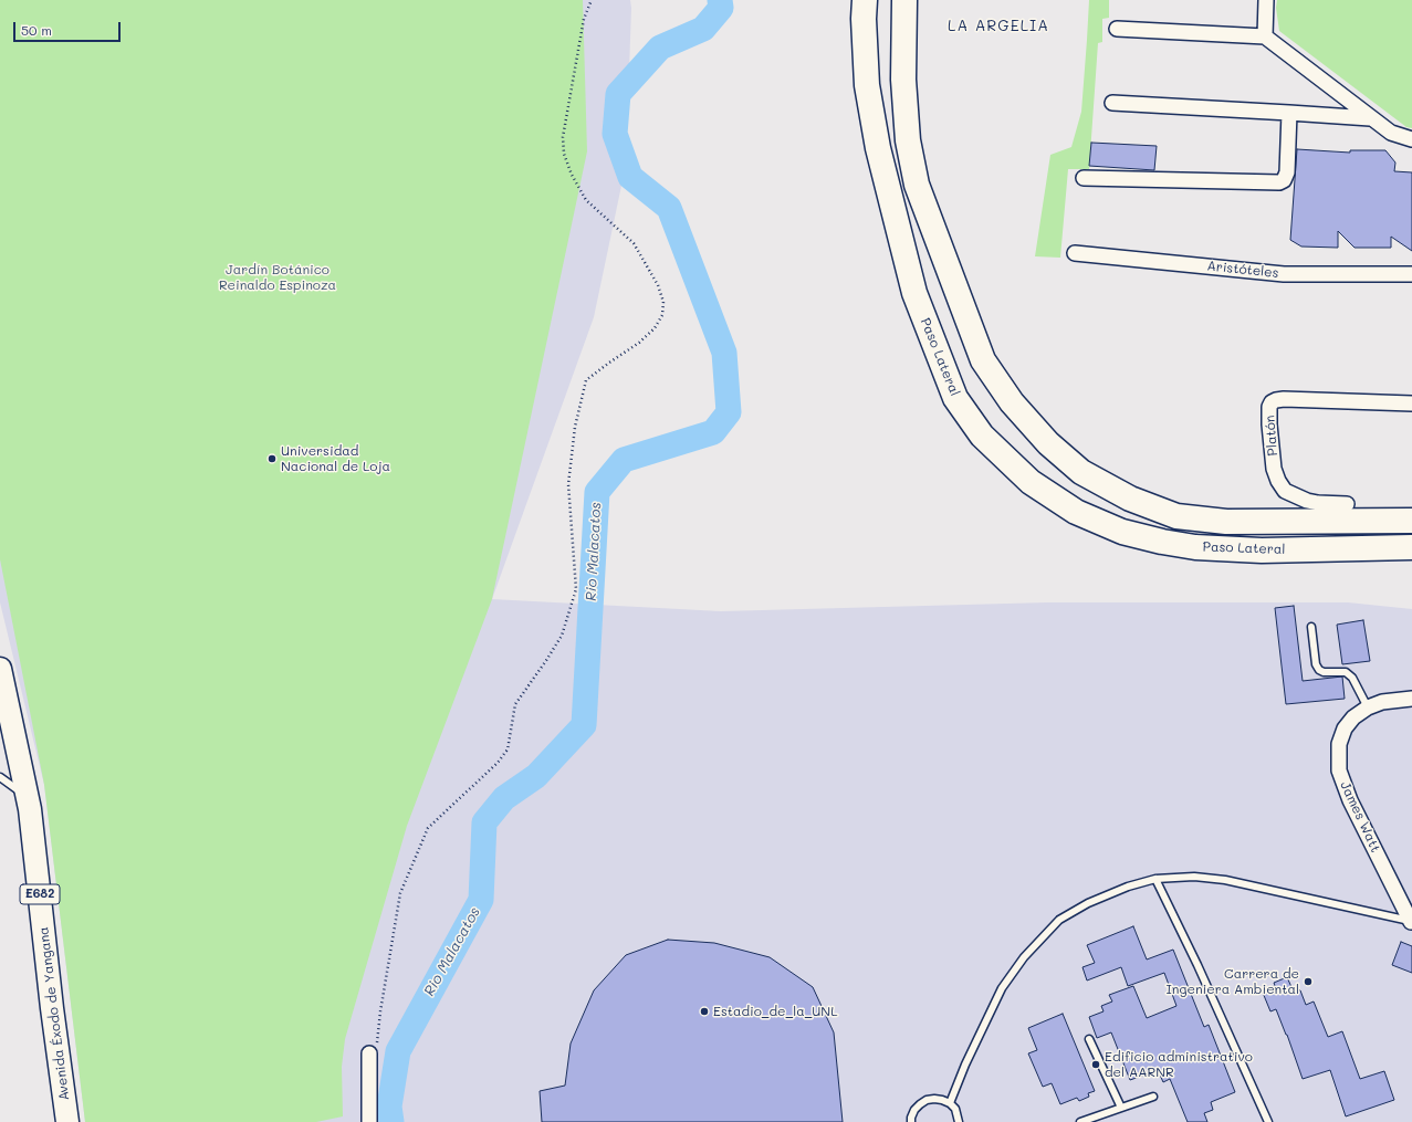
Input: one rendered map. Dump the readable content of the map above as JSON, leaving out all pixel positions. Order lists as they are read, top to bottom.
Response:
{
  "streets": {
    "highway": ["Paso Lateral"],
    "main road": ["E682", "Avenida Éxodo de Yangana"],
    "street": ["Aristóteles", "Platón", "James Watt"]
  },
  "districts": ["LA ARGELIA"],
  "water": ["Rio Malacatos"],
  "parks": ["Jardín Botánico Reinaldo Espinoza"],
  "places": [
    "Universidad Nacional de Loja",
    "Carrera de Ingeniera Ambiental",
    "Estadio_de_la_UNL",
    "Edificio administrativo del AARNR"
  ],
  "scale_bar": "50 m"
}
